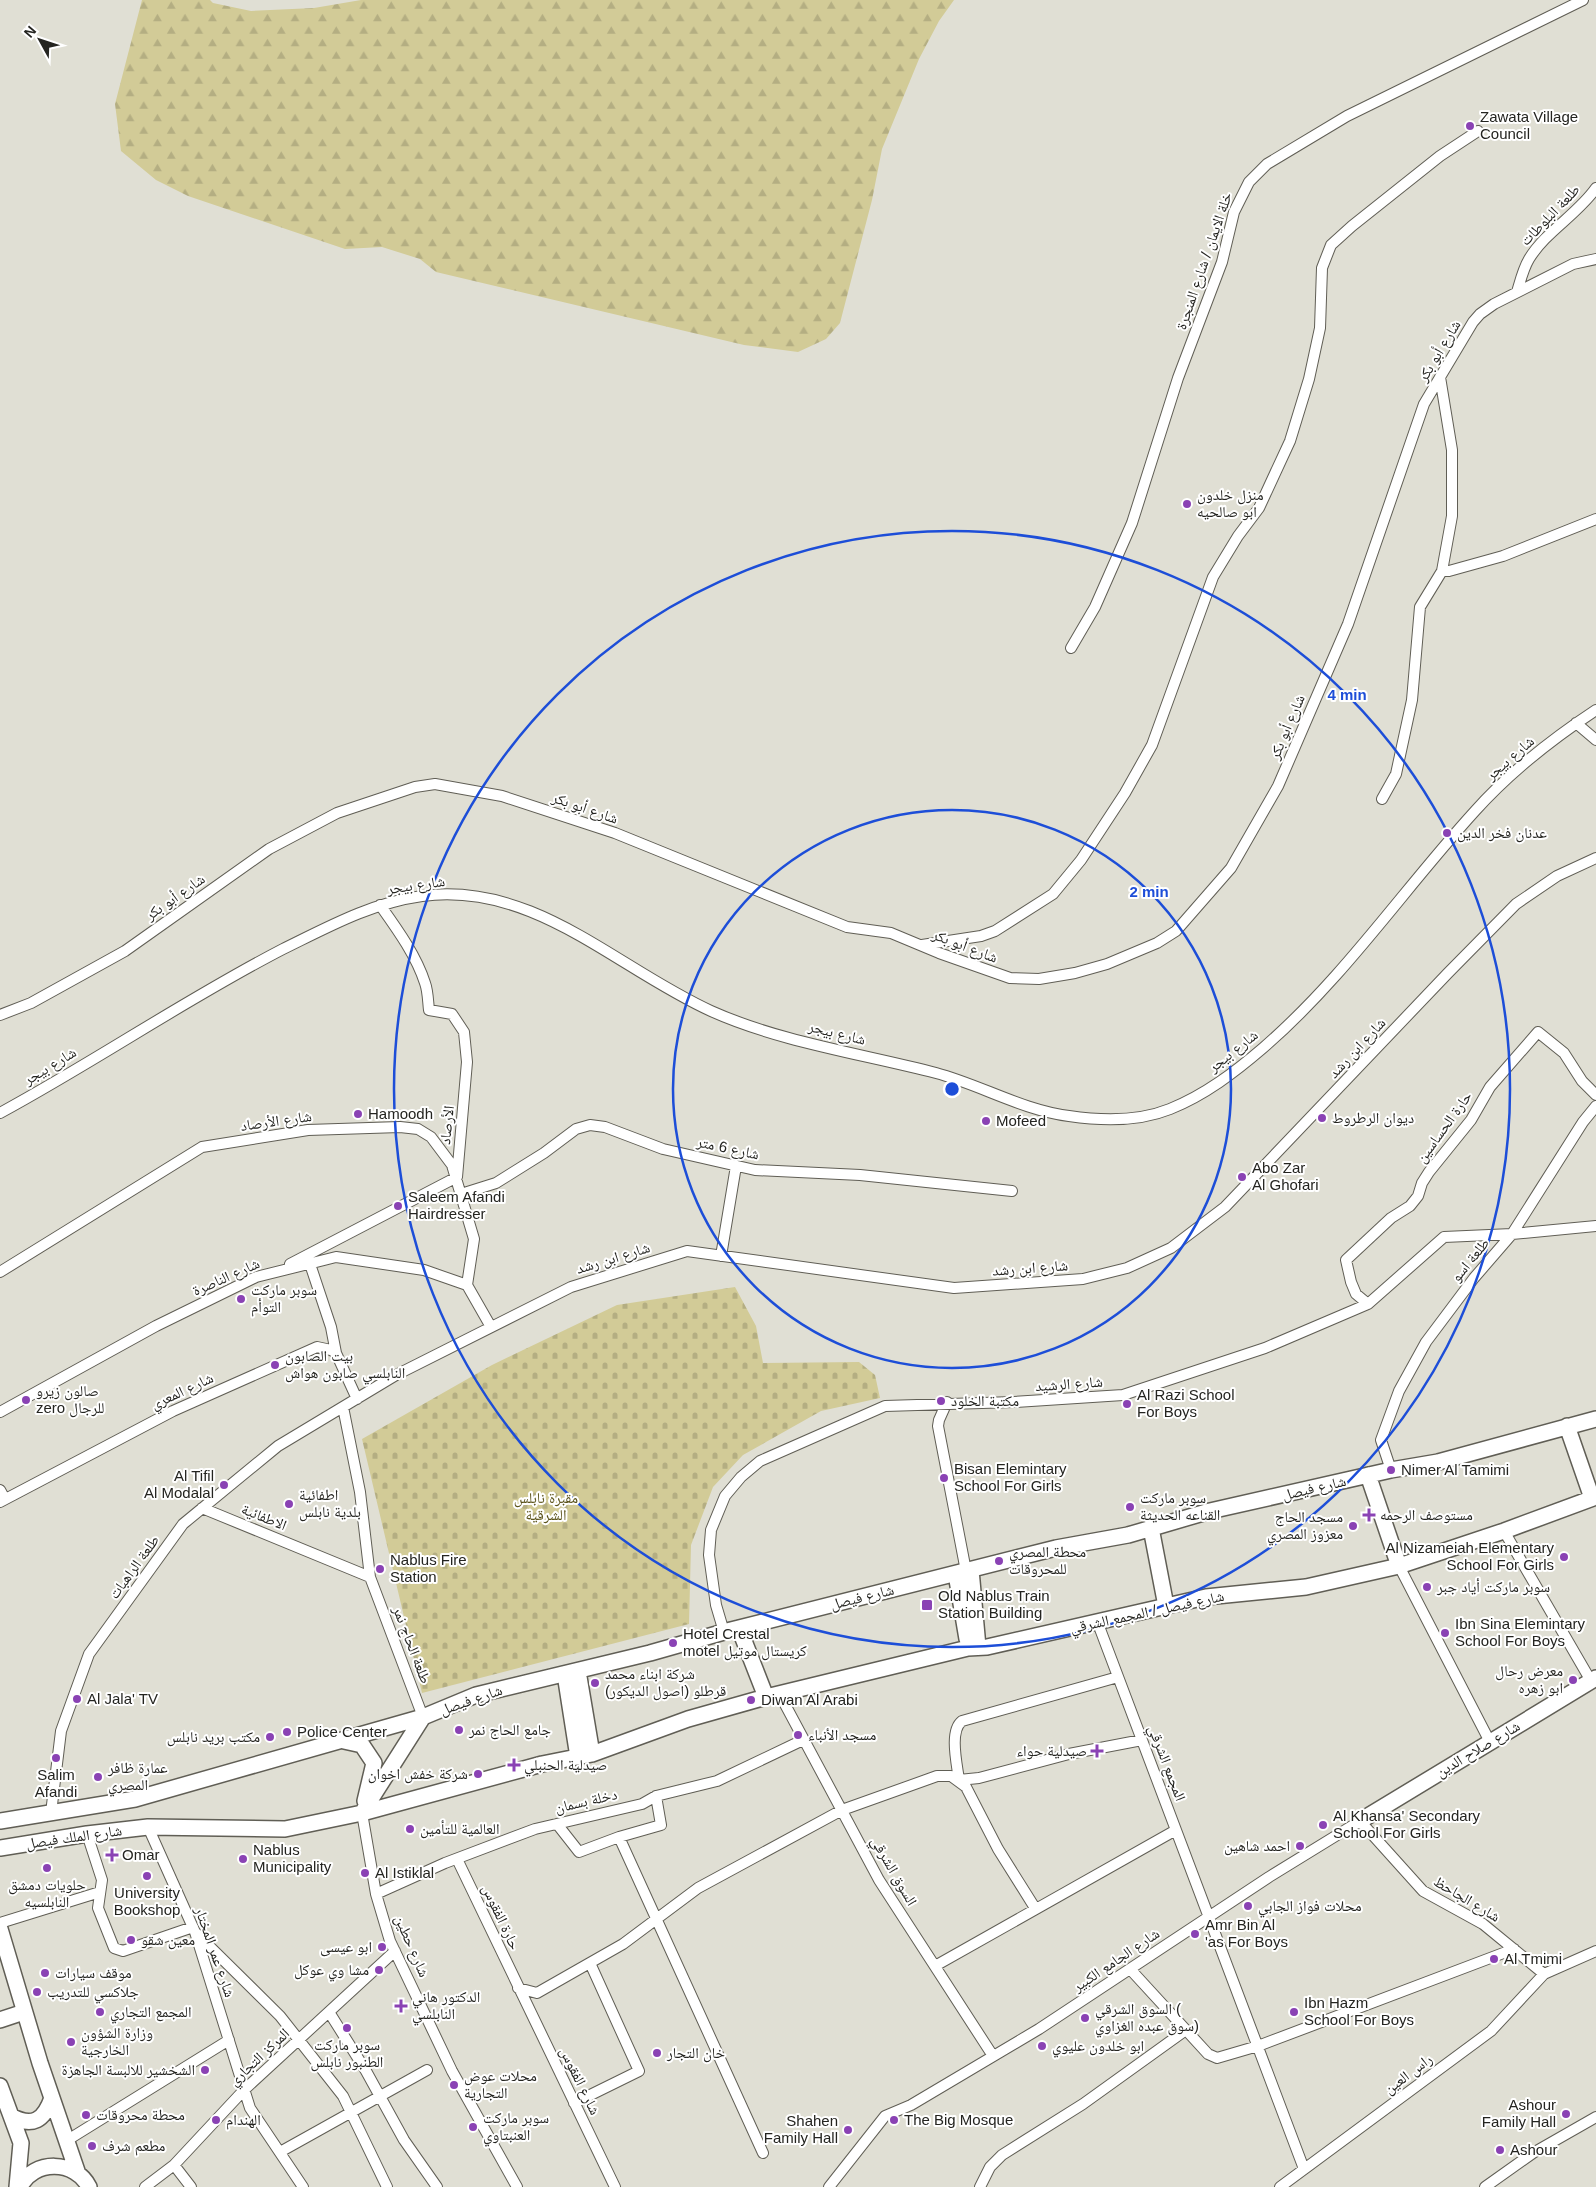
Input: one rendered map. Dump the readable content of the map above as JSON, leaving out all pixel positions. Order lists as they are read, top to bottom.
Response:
{
  "streets": {
    "main road": [
      "شارع فيصل",
      "شارع فيصل / المجمع الشرقي",
      "شارع صلاح الدين",
      "شارع الملك فيصل"
    ],
    "street": [
      "طلعة البلوطات",
      "خلة الايمان / شارع المنجرة",
      "شارع أبو بكر",
      "شارع بيجر",
      "شارع ابن رشد",
      "شارع الأرصاد",
      "الأرصاد",
      "حارة الحساسين",
      "شارع 6 متر",
      "طلعة اسو",
      "شارع الناصرة",
      "شارع الرشيد",
      "شارع المعري",
      "الاطفائية",
      "طلعة الراهبات",
      "طلعة الحاج نمر",
      "المجمع الشرقي",
      "دخلة بسمان",
      "السوق الشرقي",
      "شارع الجاحظ",
      "حارة الفقوس",
      "شارع حطين",
      "شارع عمر المختار",
      "شارع الجامع الكبير",
      "المركز التجاري",
      "راس العين",
      "شارع الفقوس"
    ]
  },
  "crossings": [
    ["طلعة البلوطات", "شارع أبو بكر"],
    ["شارع بيجر", "الأرصاد"],
    ["شارع ابن رشد", "طلعة الراهبات"],
    ["شارع ابن رشد", "طلعة الحاج نمر"],
    ["شارع الأرصاد", "الأرصاد"],
    ["شارع الأرصاد", "شارع 6 متر"],
    ["شارع الأرصاد", "شارع الناصرة"],
    ["حارة الحساسين", "شارع الرشيد"],
    ["طلعة اسو", "شارع الرشيد"],
    ["طلعة اسو", "شارع فيصل"],
    ["شارع الرشيد", "شارع فيصل"],
    ["شارع فيصل", "طلعة الحاج نمر"],
    ["شارع فيصل", "شارع الملك فيصل"],
    ["الاطفائية", "طلعة الراهبات"],
    ["الاطفائية", "طلعة الحاج نمر"],
    ["طلعة الراهبات", "طلعة الحاج نمر"],
    ["طلعة الراهبات", "شارع الملك فيصل"],
    ["شارع فيصل / المجمع الشرقي", "المجمع الشرقي"],
    ["شارع فيصل / المجمع الشرقي", "شارع الملك فيصل"],
    ["شارع فيصل / المجمع الشرقي", "السوق الشرقي"],
    ["شارع فيصل / المجمع الشرقي", "شارع حطين"],
    ["شارع صلاح الدين", "شارع الجاحظ"],
    ["شارع صلاح الدين", "شارع الجامع الكبير"],
    ["المجمع الشرقي", "شارع الجامع الكبير"],
    ["المجمع الشرقي", "راس العين"],
    ["دخلة بسمان", "السوق الشرقي"],
    ["دخلة بسمان", "حارة الفقوس"],
    ["دخلة بسمان", "شارع حطين"],
    ["شارع الملك فيصل", "شارع حطين"],
    ["شارع الملك فيصل", "شارع عمر المختار"],
    ["السوق الشرقي", "شارع الجامع الكبير"],
    ["شارع الجاحظ", "شارع الجامع الكبير"],
    ["شارع الجاحظ", "راس العين"],
    ["حارة الفقوس", "شارع الفقوس"],
    ["شارع حطين", "المركز التجاري"],
    ["شارع عمر المختار", "المركز التجاري"]
  ],
  "parks": ["مقبرة نابلس الشرقية"],
  "places": {
    "other": [
      "Zawata Village Council",
      "منزل خلدون ابو صالحيه",
      "عدنان فخر الدين",
      "Hamoodh",
      "ديوان الرطروط",
      "Mofeed",
      "Abo Zar Al Ghofari",
      "Saleem Afandi Hairdresser",
      "سوبر ماركت التوأم",
      "بيت الصابون النابلسي صابون هواش",
      "صالون زيرو zero للرجال",
      "مكتبة الخلود",
      "Al Razi School For Boys",
      "Nimer Al Tamimi",
      "Bisan Elemintary School For Girls",
      "Al Tifil Al Modalal",
      "اطفائية بلدية نابلس",
      "سوبر ماركت القناعه الحديثة",
      "مسجد الحاج معزوز المصري",
      "Al Nizameiah Elementary School For Girls",
      "محطة المصري للمحروقات",
      "Nablus Fire Station",
      "سوبر ماركت أياد جبر",
      "Ibn Sina Elemintary School For Boys",
      "Hotel Crestal motel كريستال موتيل",
      "معرض رحال ابو زهره",
      "شركة ابناء محمد قرطلو (اصول الديكور)",
      "Al Jala' TV",
      "Diwan Al Arabi",
      "جامع الحاج نمر",
      "Police Center",
      "مسجد الأنباء",
      "مكتب بريد نابلس",
      "Salim Afandi",
      "شركة خفش اخوان",
      "عمارة ظافر المصري",
      "Al Khansa' Secondary School For Girls",
      "العالمية للتأمين",
      "احمد شاهين",
      "Nablus Municipality",
      "حلويات دمشق النابلسيه",
      "Al Istiklal",
      "University Bookshop",
      "محلات فواز الجابي",
      "Amr Bin Al 'as For Boys",
      "معين شقو",
      "ابو عيسى",
      "Al Tmimi",
      "مشا وي عوكل",
      "موقف سيارات",
      "جلاكسي للتدريب",
      "المجمع التجاري",
      "Ibn Hazm School For Boys",
      "السوق الشرقي ( سوق عبده الغزاوي)",
      "سوبر ماركت الطنبور نابلس",
      "وزارة الشؤون الخارجية",
      "ابو خلدون عليوي",
      "خان التجار",
      "الشخشير للالبسة الجاهزة",
      "محلات عوض التجارية",
      "Ashour Family Hall",
      "محطة محروقات",
      "الهندام",
      "The Big Mosque",
      "سوبر ماركت العنبتاوي",
      "Shahen Family Hall",
      "مطعم شرف",
      "Ashour"
    ],
    "health": [
      "مستوصف الرحمه",
      "صيدلية حواء",
      "صيدلية الحنبلي",
      "Omar",
      "الدكتور هاني النابلسي"
    ],
    "transit": ["Old Nablus Train Station Building"]
  },
  "north": "top left",
  "rings": ["4 min", "2 min"]
}
